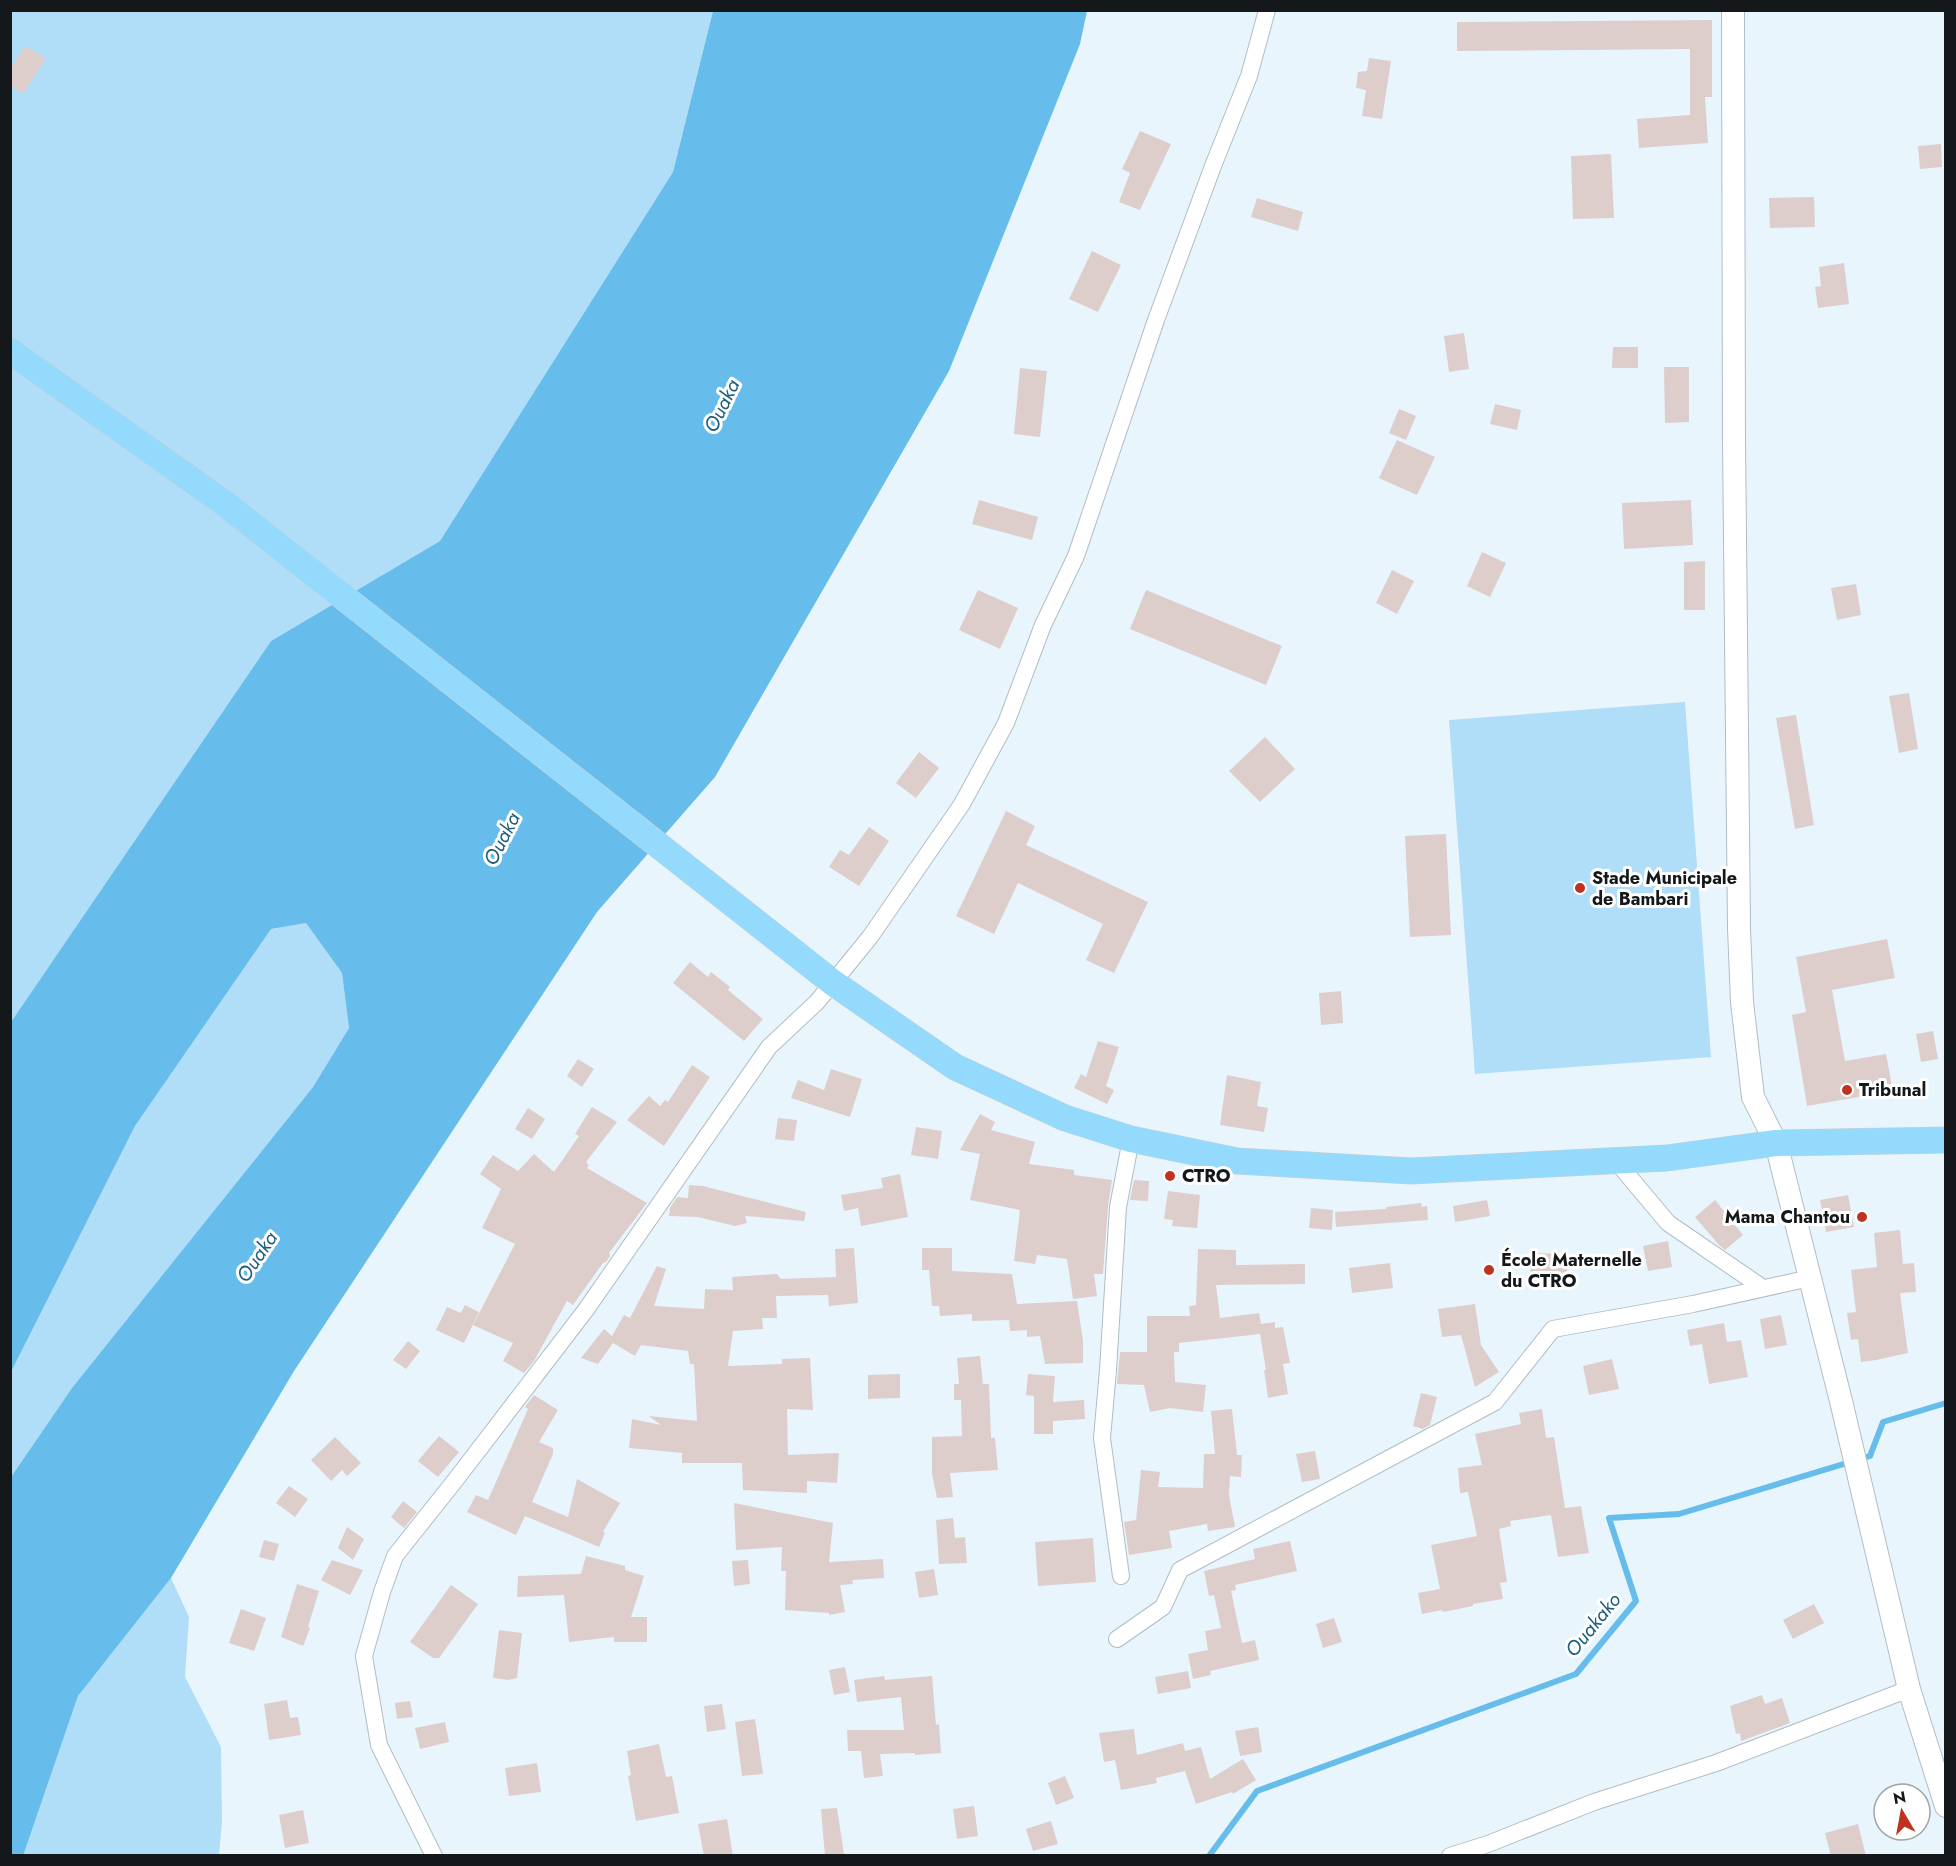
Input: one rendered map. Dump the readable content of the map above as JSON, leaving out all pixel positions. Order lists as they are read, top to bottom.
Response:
{
  "water": ["Ouaka", "Ouakako"],
  "places": [
    "Stade Municipale de Bambari",
    "Tribunal",
    "CTRO",
    "Mama Chantou",
    "École Maternelle du CTRO"
  ],
  "north": "top"
}
